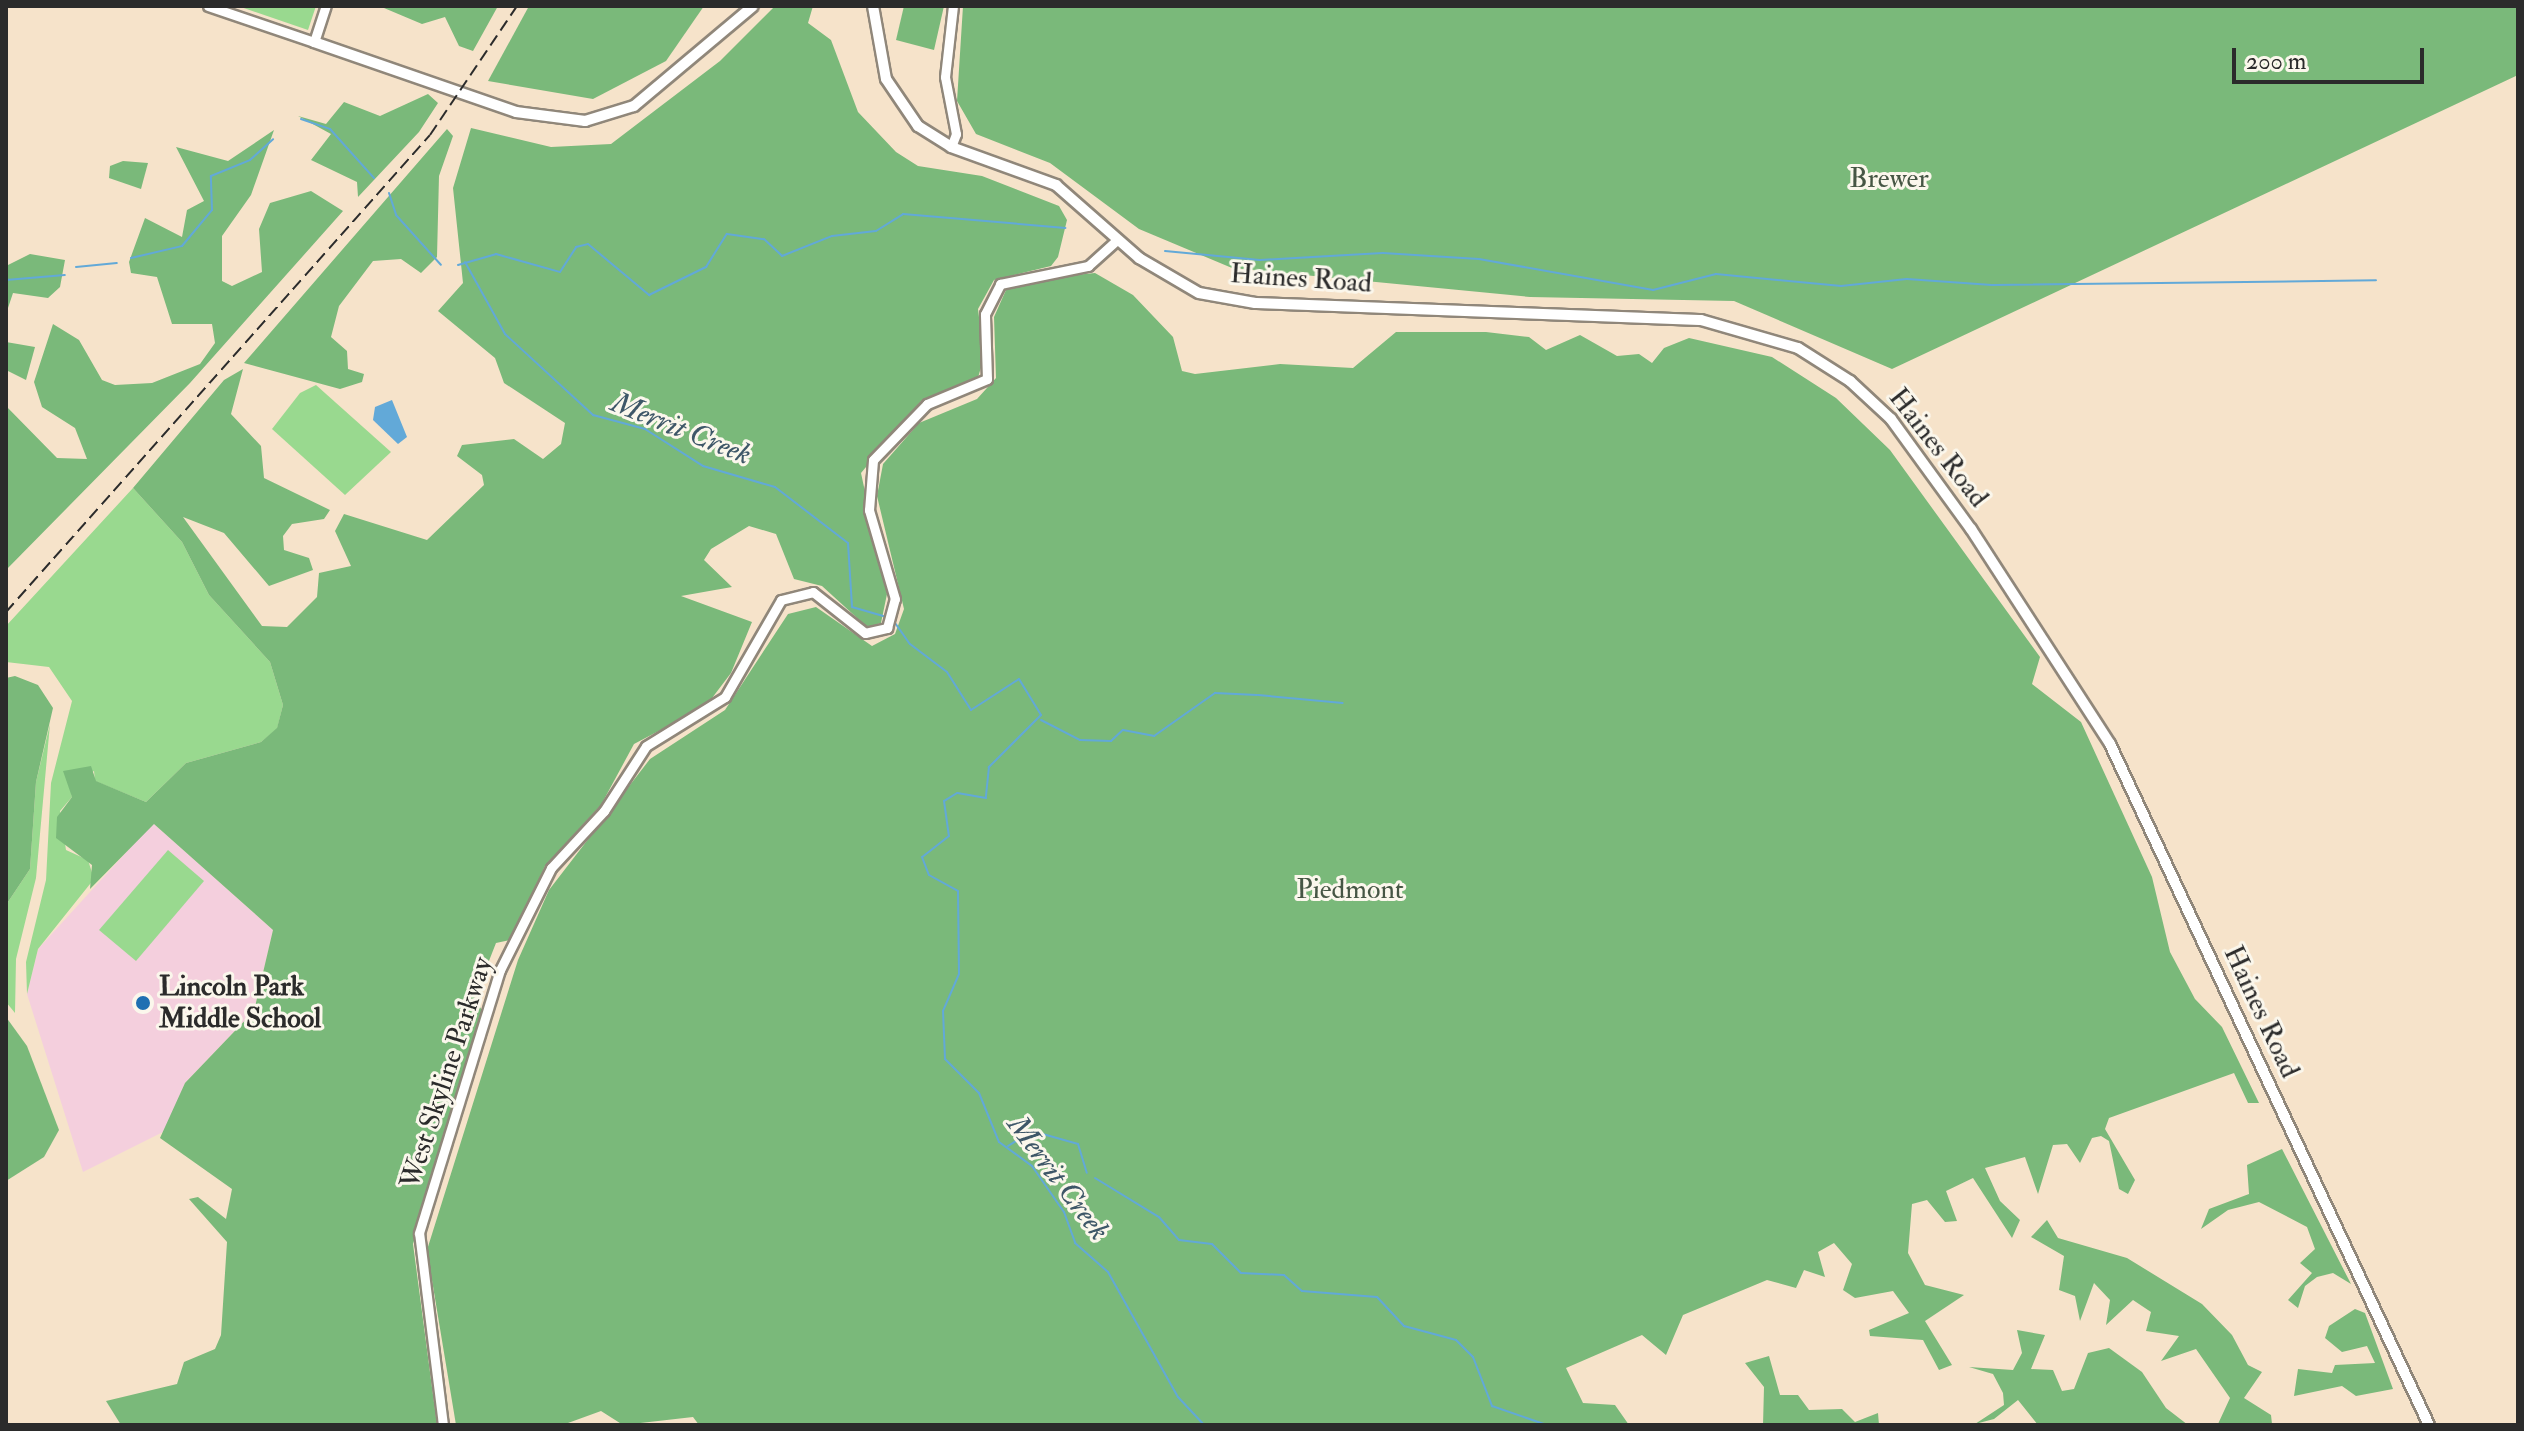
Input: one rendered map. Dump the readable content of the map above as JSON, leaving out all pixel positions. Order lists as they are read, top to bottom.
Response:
{
  "streets": {
    "main road": ["Haines Road"],
    "street": ["West Skyline Parkway"]
  },
  "crossings": [
    ["Haines Road", "West Skyline Parkway"]
  ],
  "water": ["Merrit Creek"],
  "parks": ["Brewer", "Piedmont"],
  "places": ["Lincoln Park Middle School"],
  "scale_bar": "200 m"
}
